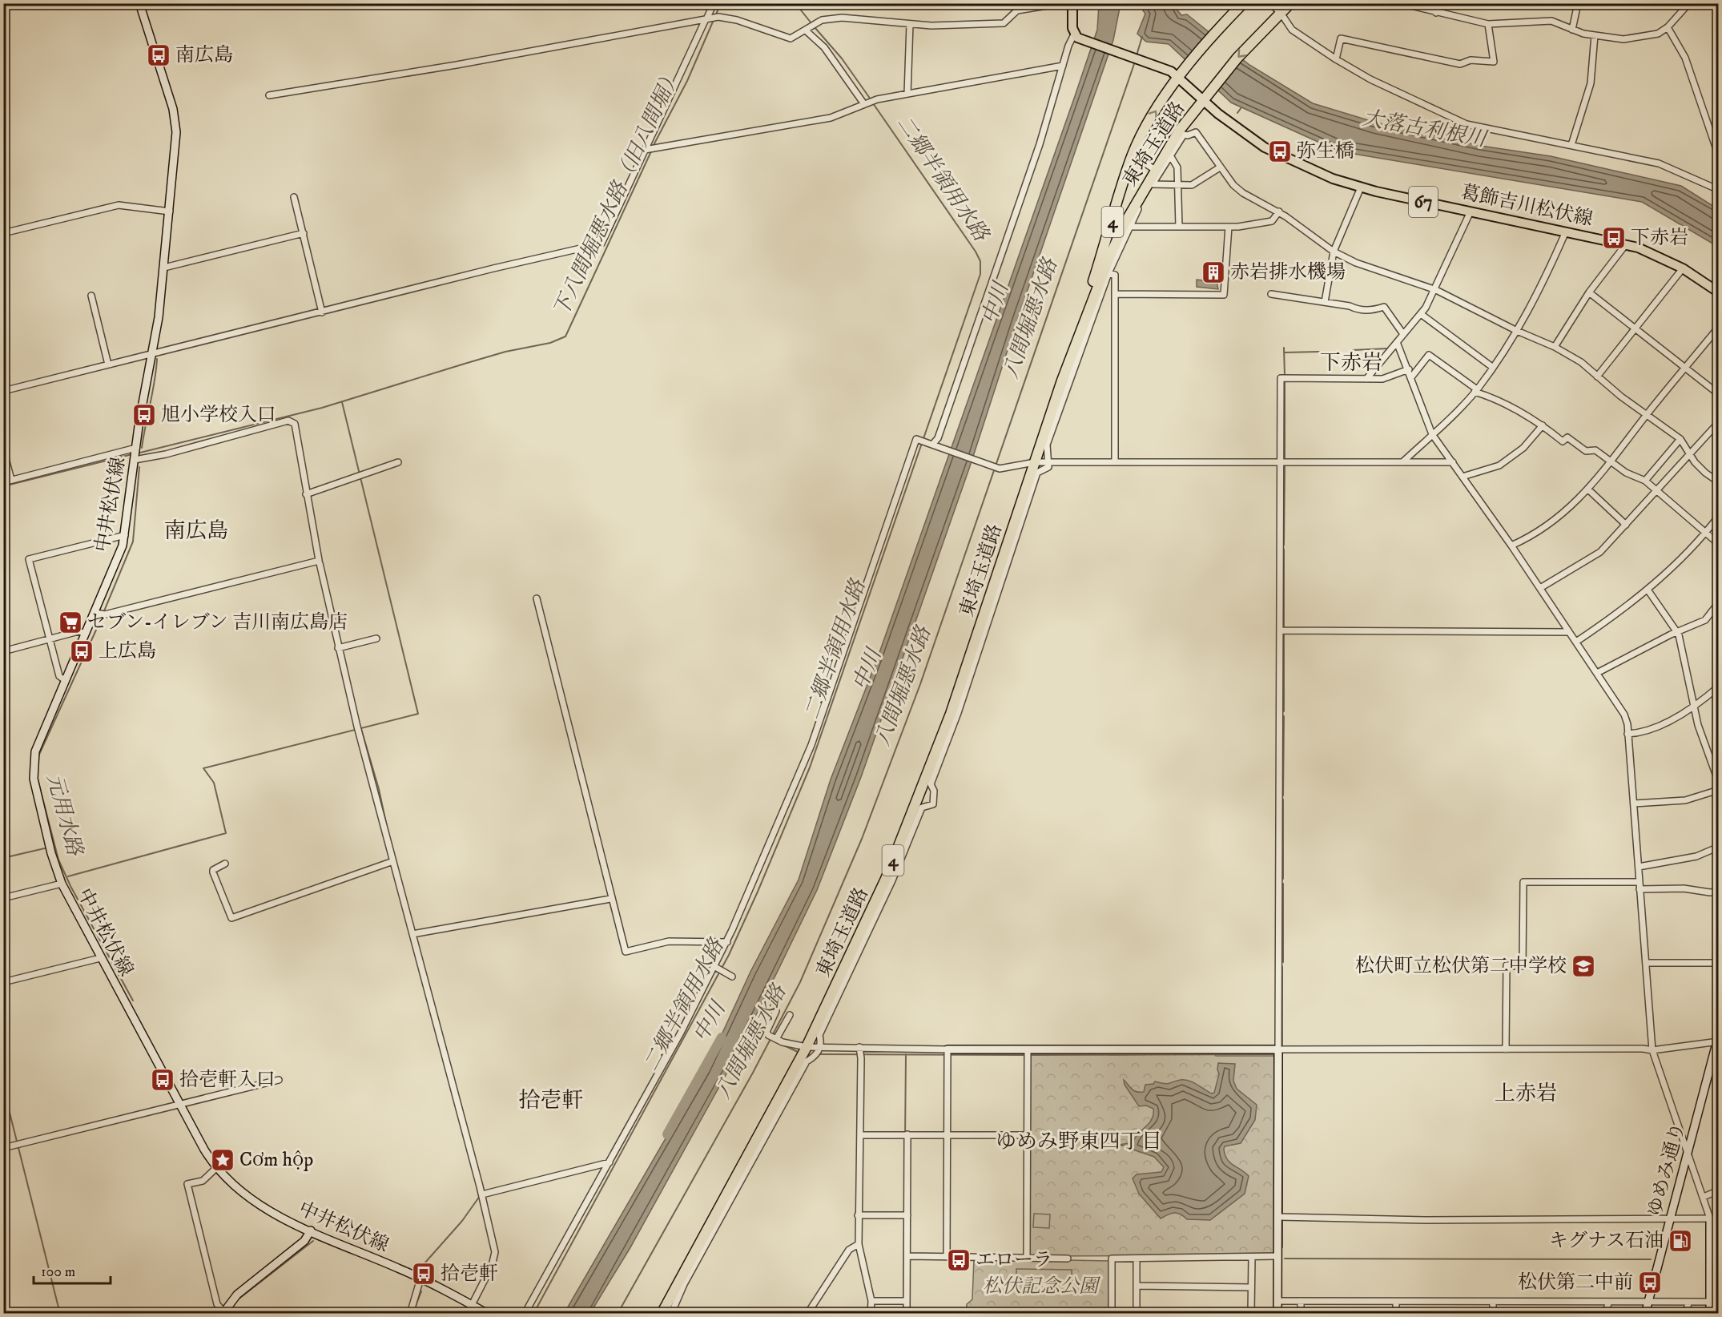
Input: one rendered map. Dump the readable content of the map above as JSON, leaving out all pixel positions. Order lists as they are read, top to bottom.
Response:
{
  "streets": {
    "highway": ["東埼玉道路", "4"],
    "main road": [
      "67",
      "葛飾吉川松伏線",
      "中井松伏線",
      "ゆめみ通り"
    ]
  },
  "crossings": [
    ["東埼玉道路", "葛飾吉川松伏線"]
  ],
  "districts": [
    "下赤岩",
    "南広島",
    "上赤岩",
    "拾壱軒",
    "ゆめみ野東四丁目"
  ],
  "water": [
    "大落古利根川",
    "二郷半領用水路",
    "下八間堀悪水路（旧八間堀）",
    "中川",
    "八間堀悪水路",
    "元用水路"
  ],
  "parks": ["松伏記念公園"],
  "places": {
    "bus stop": [
      "南広島",
      "弥生橋",
      "下赤岩",
      "旭小学校入口",
      "上広島",
      "拾壱軒入口",
      "エローラ",
      "拾壱軒",
      "松伏第二中前"
    ],
    "building": ["赤岩排水機場"],
    "supermarket": ["セブン-イレブン 吉川南広島店"],
    "school or university": ["松伏町立松伏第二中学校"],
    "place": ["Cơm hộp"],
    "fuel station": ["キグナス石油"]
  },
  "scale_bar": "100 m"
}
